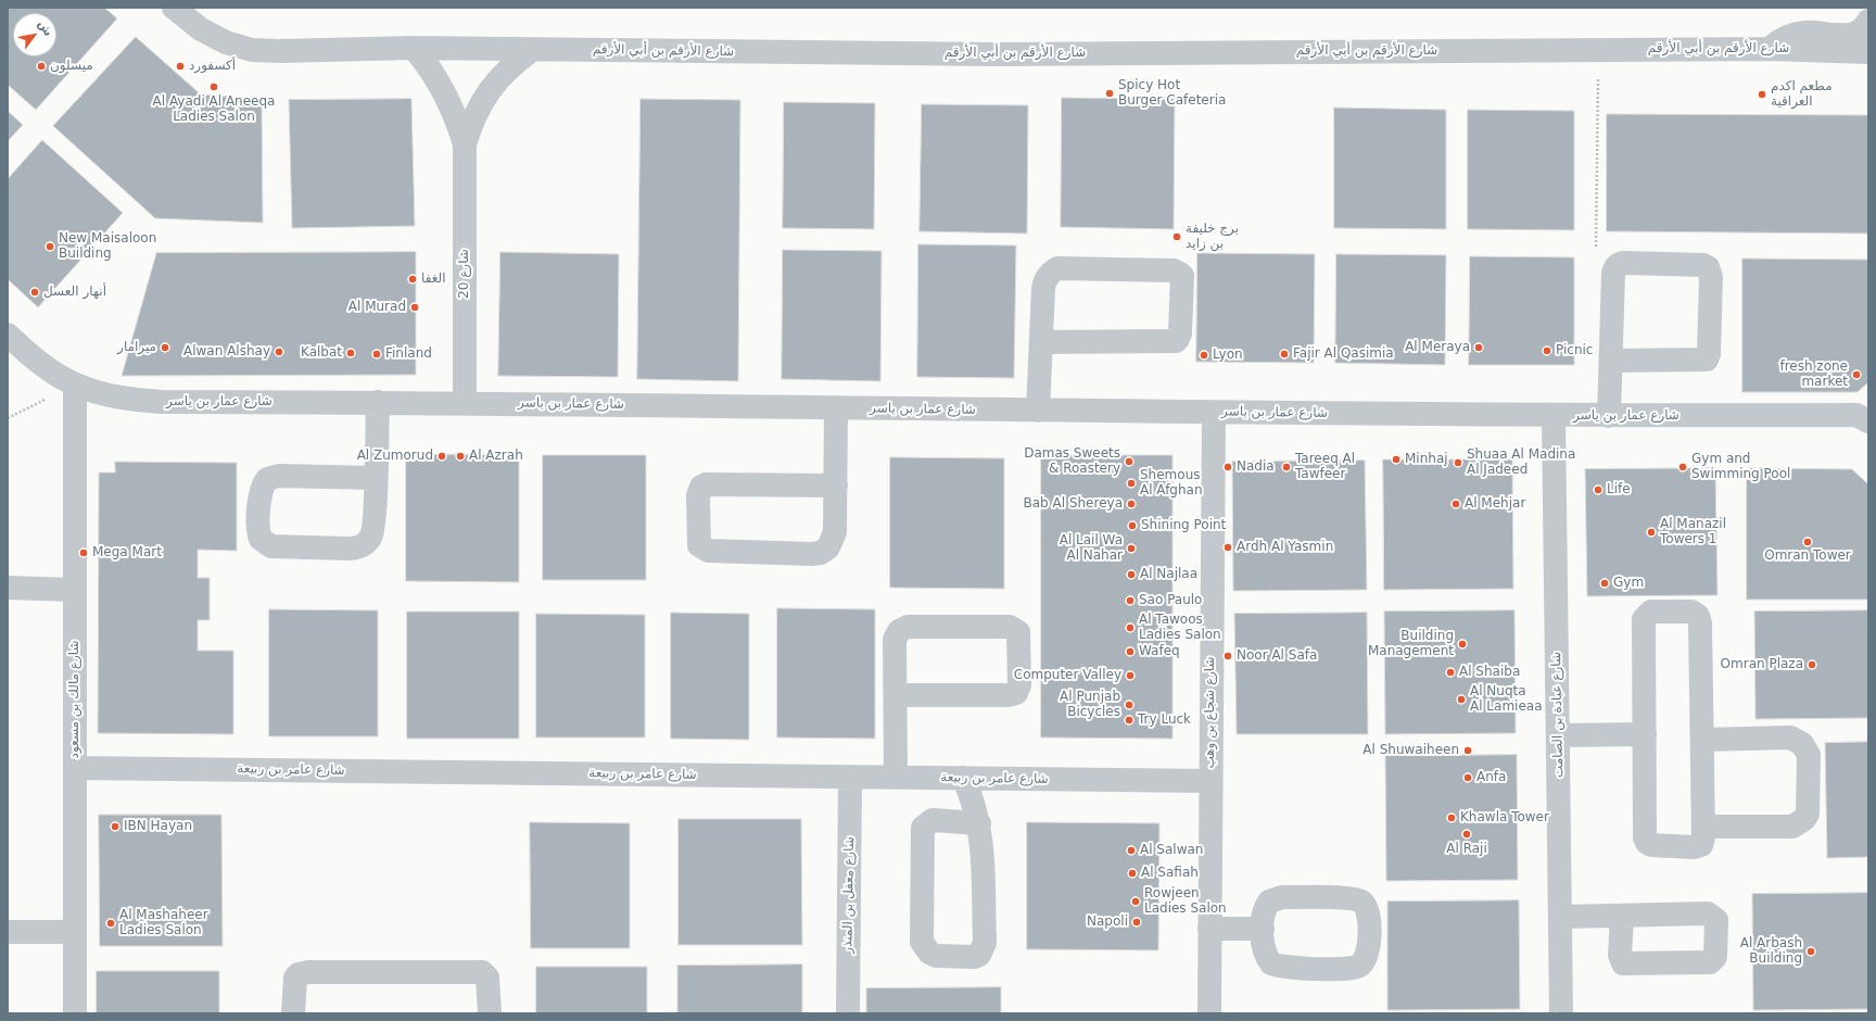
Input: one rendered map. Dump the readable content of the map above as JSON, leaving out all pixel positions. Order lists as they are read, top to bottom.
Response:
{
  "streets": {
    "street": [
      "شارع الأرقم بن أبي الأرقم",
      "شارع 20",
      "شارع عمار بن ياسر",
      "شارع مالك بن مسعود",
      "شارع شجاع بن وهب",
      "شارع عبادة بن الصامت",
      "شارع عامر بن ربيعة",
      "شارع معقل بن المنذر"
    ]
  },
  "crossings": [
    ["شارع الأرقم بن أبي الأرقم", "شارع 20"],
    ["شارع 20", "شارع عمار بن ياسر"],
    ["شارع عمار بن ياسر", "شارع مالك بن مسعود"],
    ["شارع عمار بن ياسر", "شارع شجاع بن وهب"],
    ["شارع عمار بن ياسر", "شارع عبادة بن الصامت"],
    ["شارع مالك بن مسعود", "شارع عامر بن ربيعة"],
    ["شارع شجاع بن وهب", "شارع عامر بن ربيعة"],
    ["شارع عامر بن ربيعة", "شارع معقل بن المنذر"]
  ],
  "places": [
    "ميسلون",
    "أكسفورد",
    "Al Ayadi Al Aneeqa Ladies Salon",
    "Spicy Hot Burger Cafeteria",
    "مطعم اكدم العراقية",
    "برج خليفة بن زايد",
    "New Maisaloon Building",
    "الغفا",
    "أنهار العسل",
    "Al Murad",
    "ميرامار",
    "Al Meraya",
    "Picnic",
    "Alwan Alshay",
    "Kalbat",
    "Finland",
    "Fajir Al Qasimia",
    "Lyon",
    "fresh zone market",
    "Al Zumorud",
    "Al Azrah",
    "Minhaj",
    "Damas Sweets & Roastery",
    "Shuaa Al Madina Al Jadeed",
    "Nadia",
    "Tareeq Al Tawfeer",
    "Gym and Swimming Pool",
    "Shemous Al Afghan",
    "Life",
    "Bab Al Shereya",
    "Al Mehjar",
    "Shining Point",
    "Al Manazil Towers 1",
    "Omran Tower",
    "Ardh Al Yasmin",
    "Al Lail Wa Al Nahar",
    "Mega Mart",
    "Al Najlaa",
    "Gym",
    "Sao Paulo",
    "Al Tawoos Ladies Salon",
    "Building Management",
    "Wafeq",
    "Noor Al Safa",
    "Omran Plaza",
    "Al Shaiba",
    "Computer Valley",
    "Al Nuqta Al Lamieaa",
    "Al Punjab Bicycles",
    "Try Luck",
    "Al Shuwaiheen",
    "Anfa",
    "Khawla Tower",
    "IBN Hayan",
    "Al Raji",
    "Al Salwan",
    "Al Safiah",
    "Rowjeen Ladies Salon",
    "Napoli",
    "Al Mashaheer Ladies Salon",
    "Al Arbash Building"
  ],
  "north": "top right"
}
